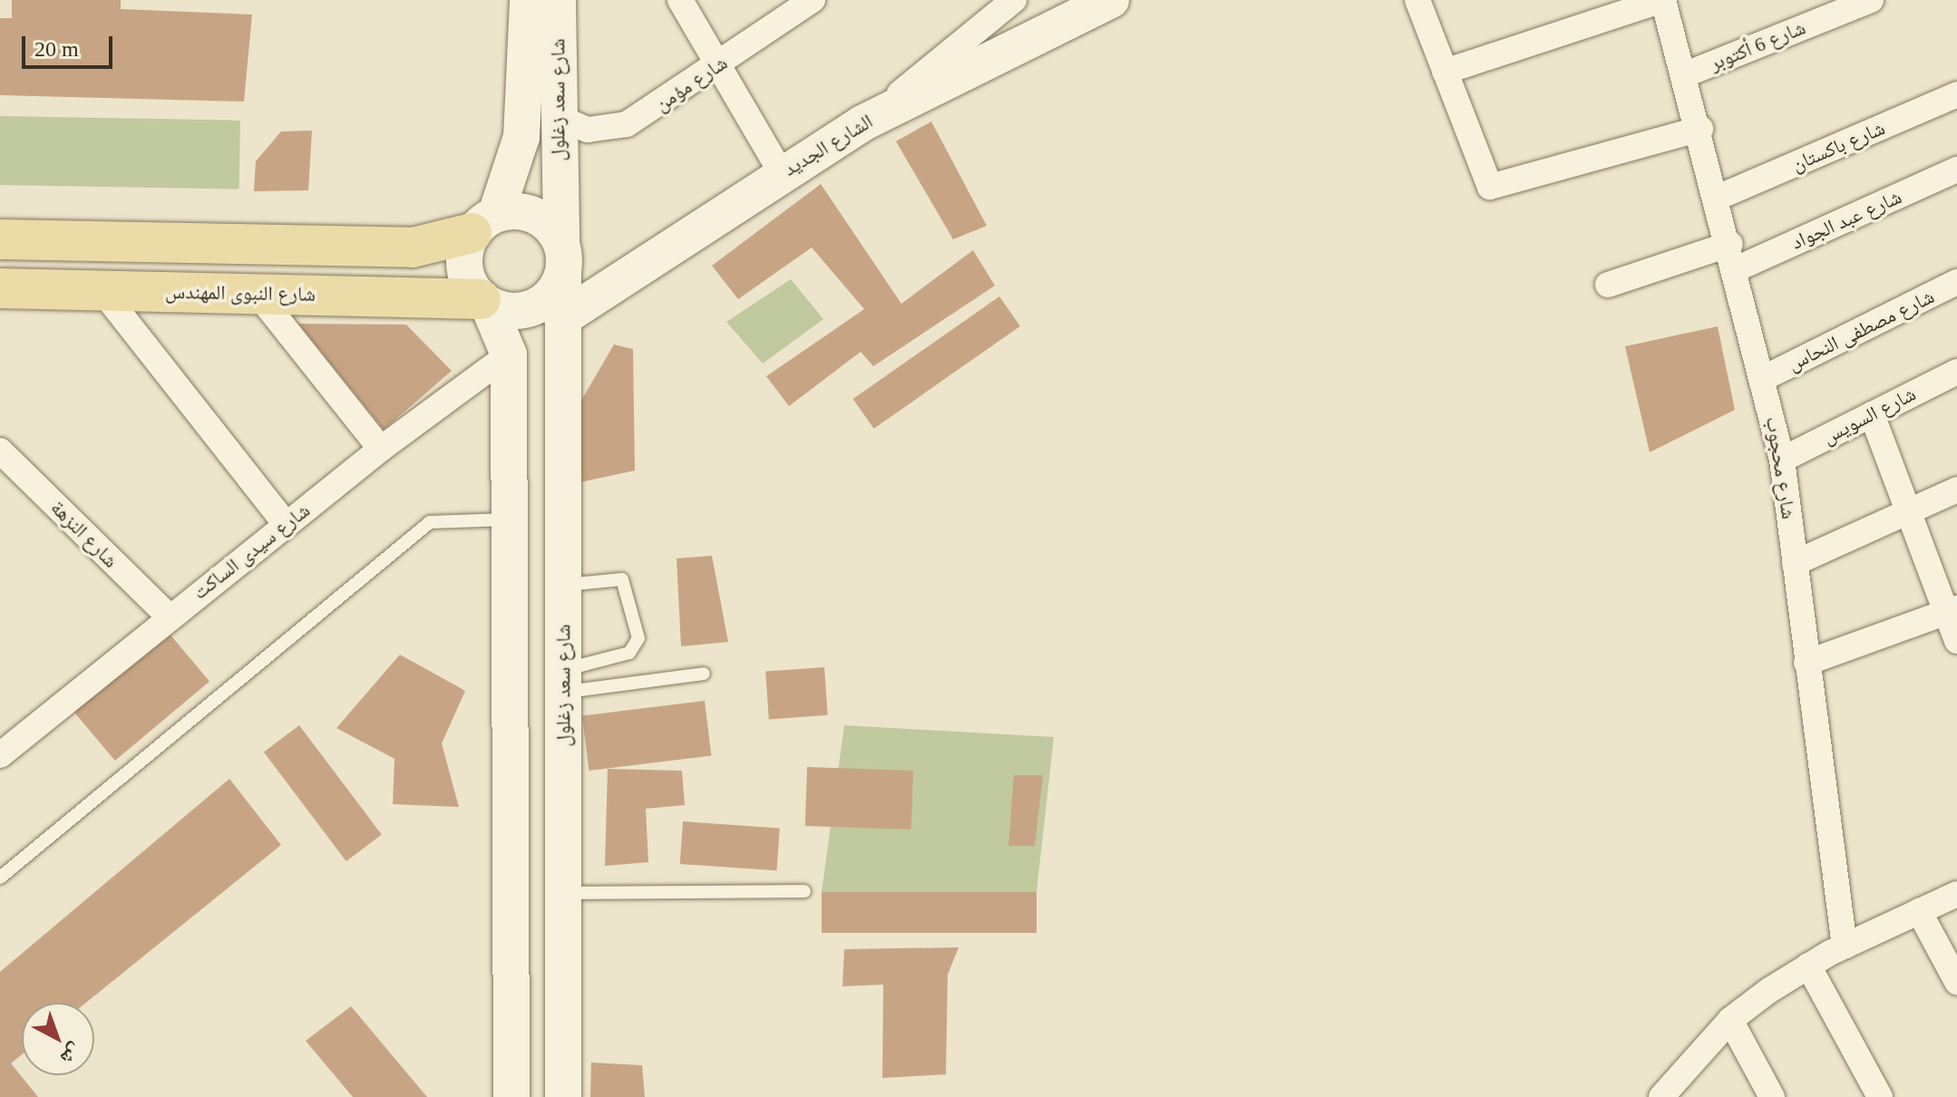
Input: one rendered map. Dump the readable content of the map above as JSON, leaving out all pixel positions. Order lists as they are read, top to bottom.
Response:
{
  "streets": {
    "main road": ["شارع سعد زغلول", "الشارع الجديد", "شارع النبوى المهندس"],
    "street": [
      "شارع 6 أكتوبر",
      "شارع مؤمن",
      "شارع باكستان",
      "شارع عبد الجواد",
      "شارع مصطفى النحاس",
      "شارع السويس",
      "شارع محجوب",
      "شارع النزهة",
      "شارع سيدى الساكت"
    ]
  },
  "crossings": [
    ["شارع 6 أكتوبر", "شارع محجوب"],
    ["شارع مؤمن", "شارع سعد زغلول"],
    ["شارع سعد زغلول", "الشارع الجديد"],
    ["شارع سعد زغلول", "شارع النبوى المهندس"],
    ["شارع باكستان", "شارع محجوب"],
    ["شارع عبد الجواد", "شارع محجوب"],
    ["شارع مصطفى النحاس", "شارع محجوب"],
    ["شارع السويس", "شارع محجوب"],
    ["شارع النزهة", "شارع سيدى الساكت"]
  ],
  "scale_bar": "20 m",
  "north": "bottom right"
}
